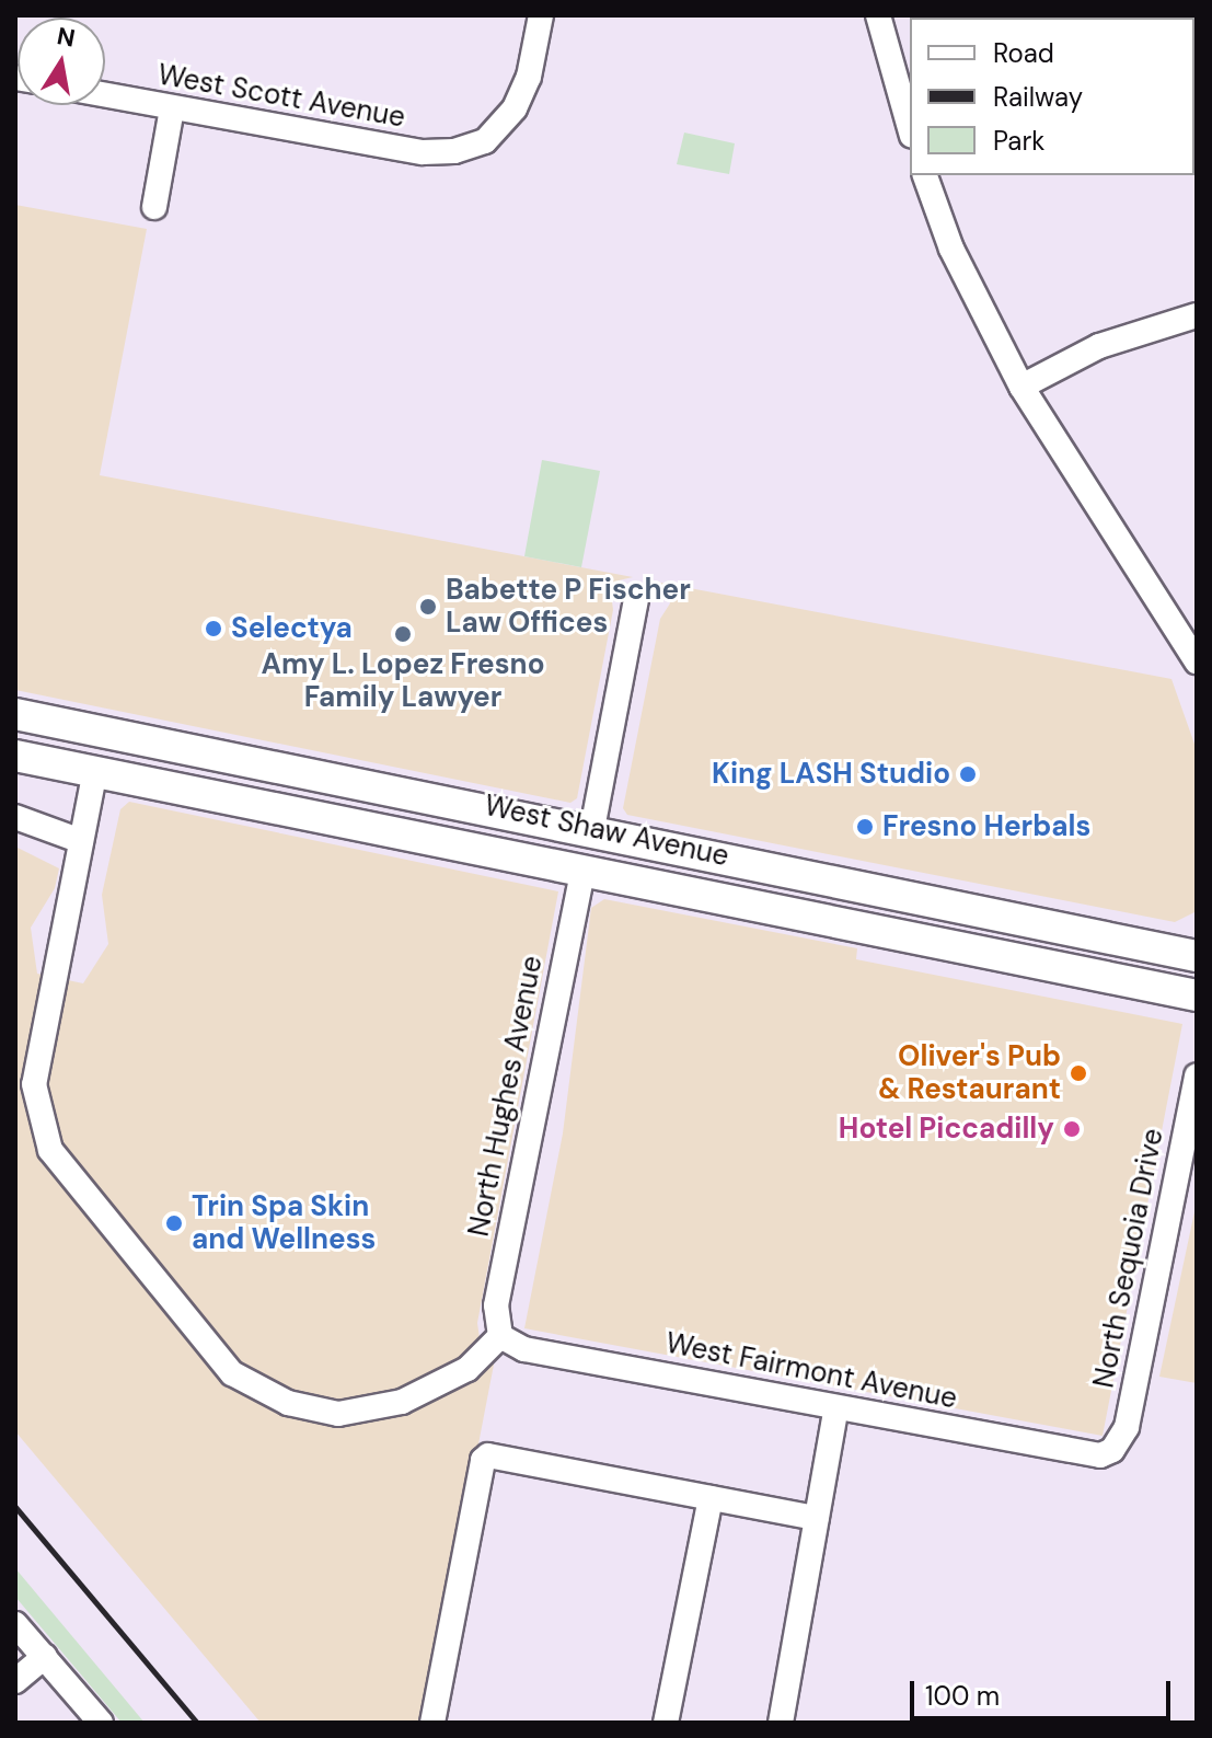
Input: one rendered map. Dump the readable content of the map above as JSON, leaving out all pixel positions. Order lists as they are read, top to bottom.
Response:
{
  "streets": {
    "main road": ["West Shaw Avenue"],
    "street": [
      "West Scott Avenue",
      "North Hughes Avenue",
      "North Sequoia Drive",
      "West Fairmont Avenue"
    ]
  },
  "crossings": [
    ["West Shaw Avenue", "North Hughes Avenue"],
    ["North Hughes Avenue", "West Fairmont Avenue"],
    ["North Sequoia Drive", "West Fairmont Avenue"]
  ],
  "places": [
    "Babette P Fischer Law Offices",
    "Selectya",
    "Amy L. Lopez Fresno Family Lawyer",
    "King LASH Studio",
    "Fresno Herbals",
    "Oliver's Pub & Restaurant",
    "Hotel Piccadilly",
    "Trin Spa Skin and Wellness"
  ],
  "legend": ["Road", "Railway", "Park"],
  "scale_bar": "100 m",
  "north": "top"
}
